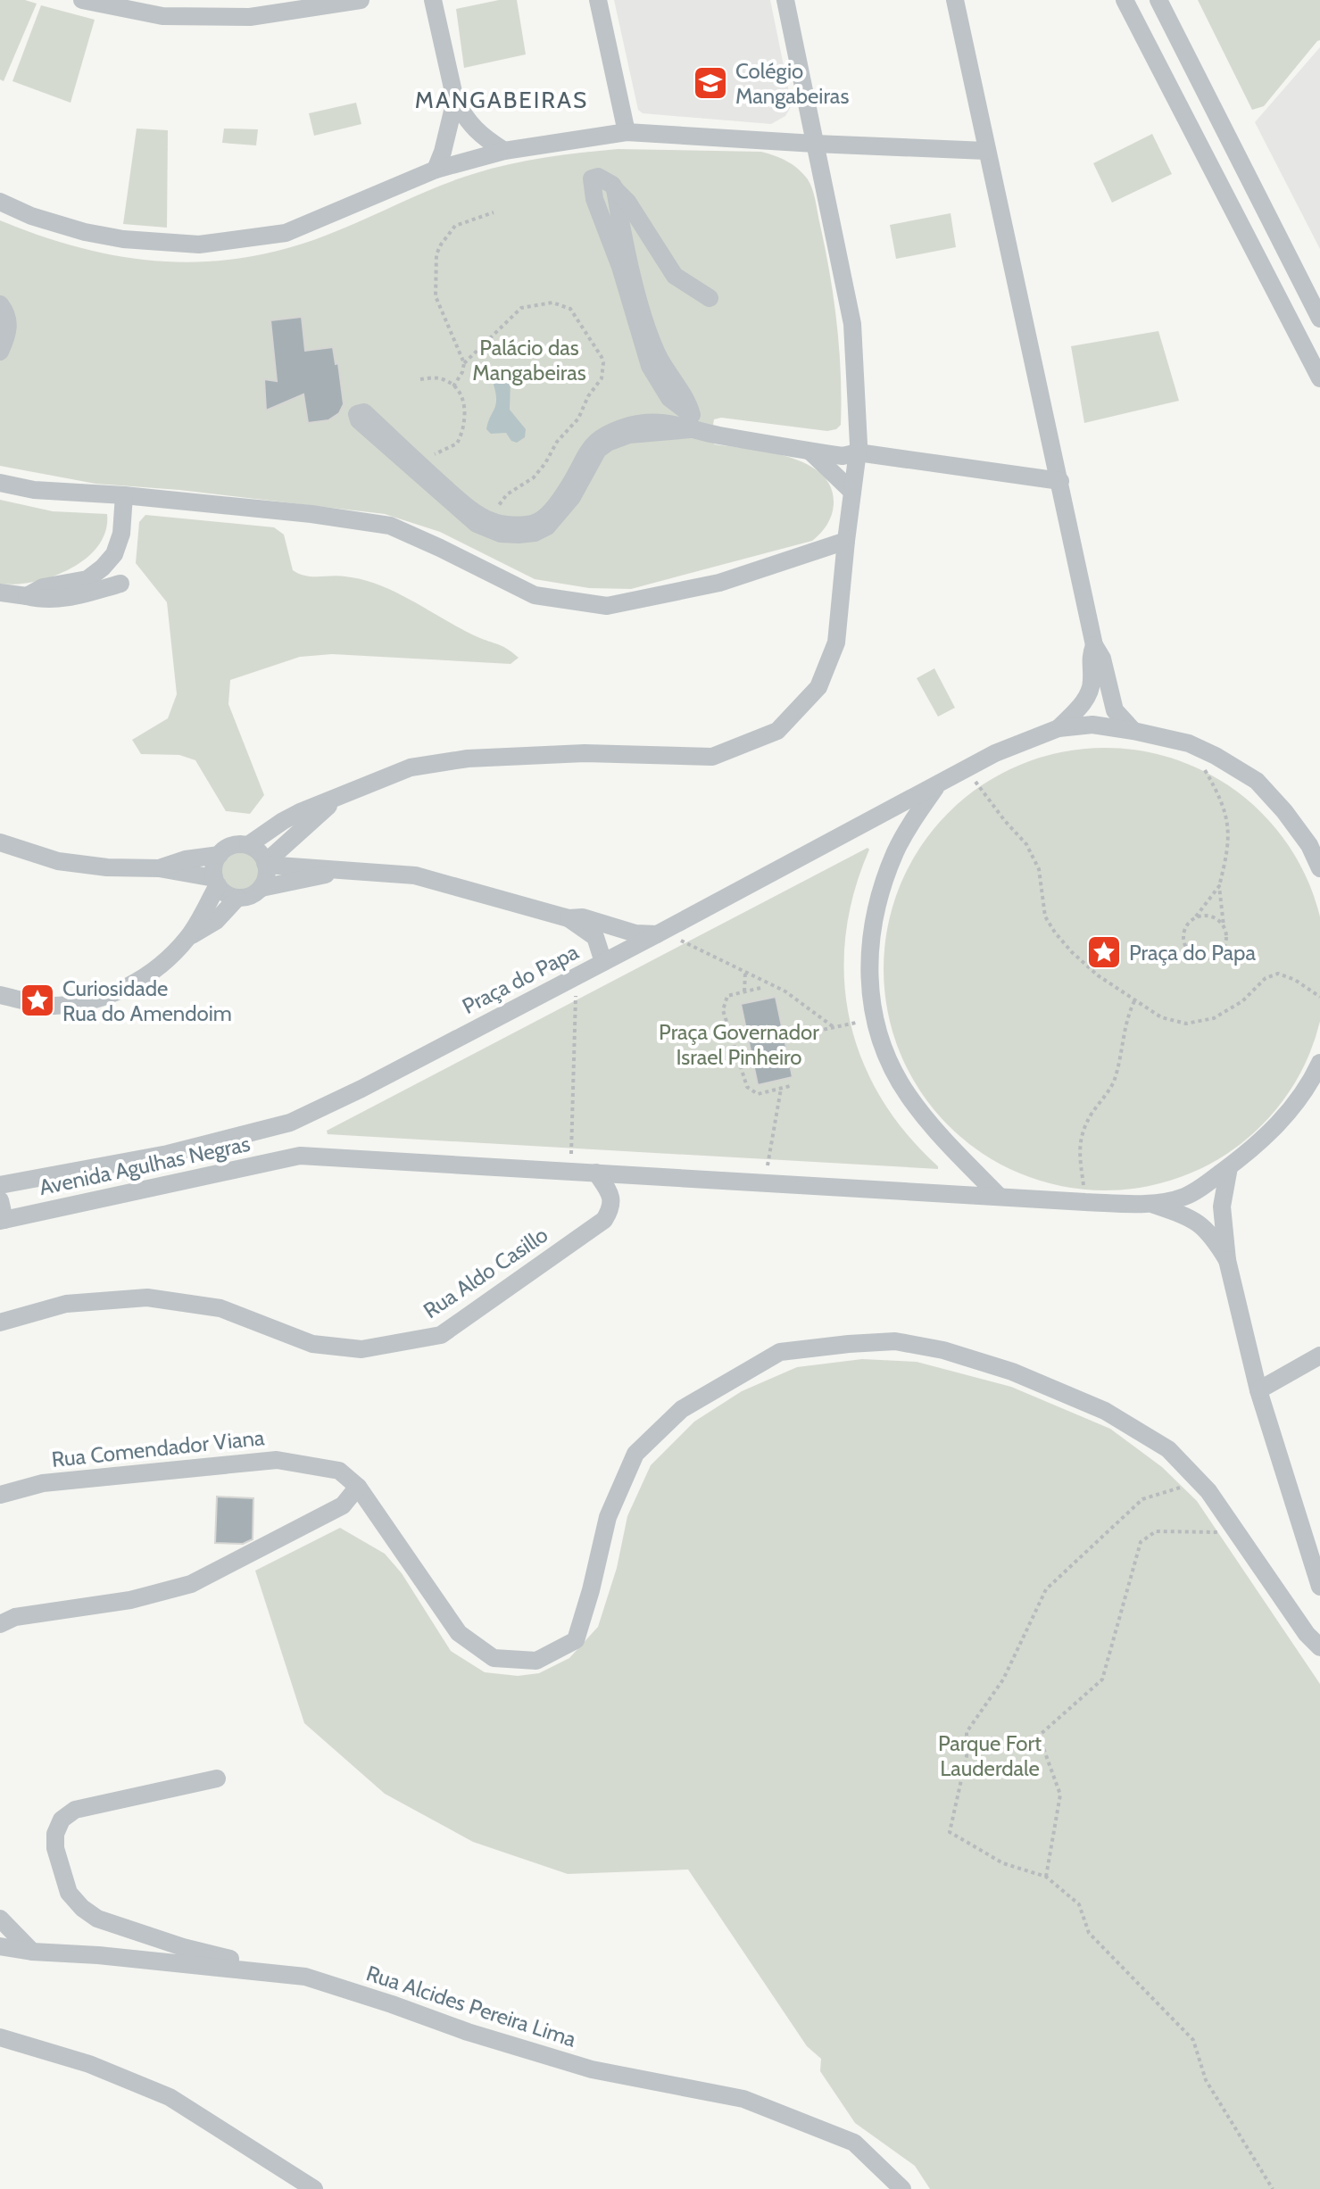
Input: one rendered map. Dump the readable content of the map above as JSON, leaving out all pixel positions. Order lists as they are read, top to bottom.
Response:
{
  "streets": {
    "street": [
      "Praça do Papa",
      "Avenida Agulhas Negras",
      "Rua Aldo Casillo",
      "Rua Comendador Viana",
      "Rua Alcides Pereira Lima"
    ]
  },
  "crossings": [
    ["Praça do Papa", "Avenida Agulhas Negras"]
  ],
  "districts": ["MANGABEIRAS"],
  "parks": ["Palácio das Mangabeiras", "Praça Governador Israel Pinheiro", "Parque Fort Lauderdale"],
  "places": {
    "school or university": ["Colégio Mangabeiras"],
    "place": ["Praça do Papa", "Curiosidade Rua do Amendoim"]
  }
}
